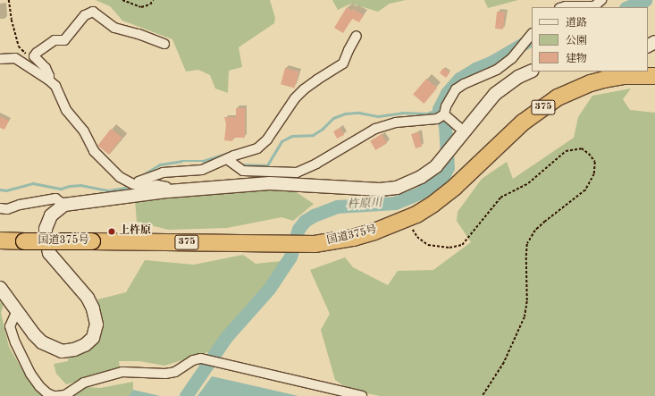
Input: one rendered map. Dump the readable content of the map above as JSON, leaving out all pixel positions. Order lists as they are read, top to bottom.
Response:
{
  "streets": {
    "highway": ["375", "国道375号"]
  },
  "water": ["杵原川"],
  "places": ["上杵原"],
  "legend": ["道路", "公園", "建物"]
}
